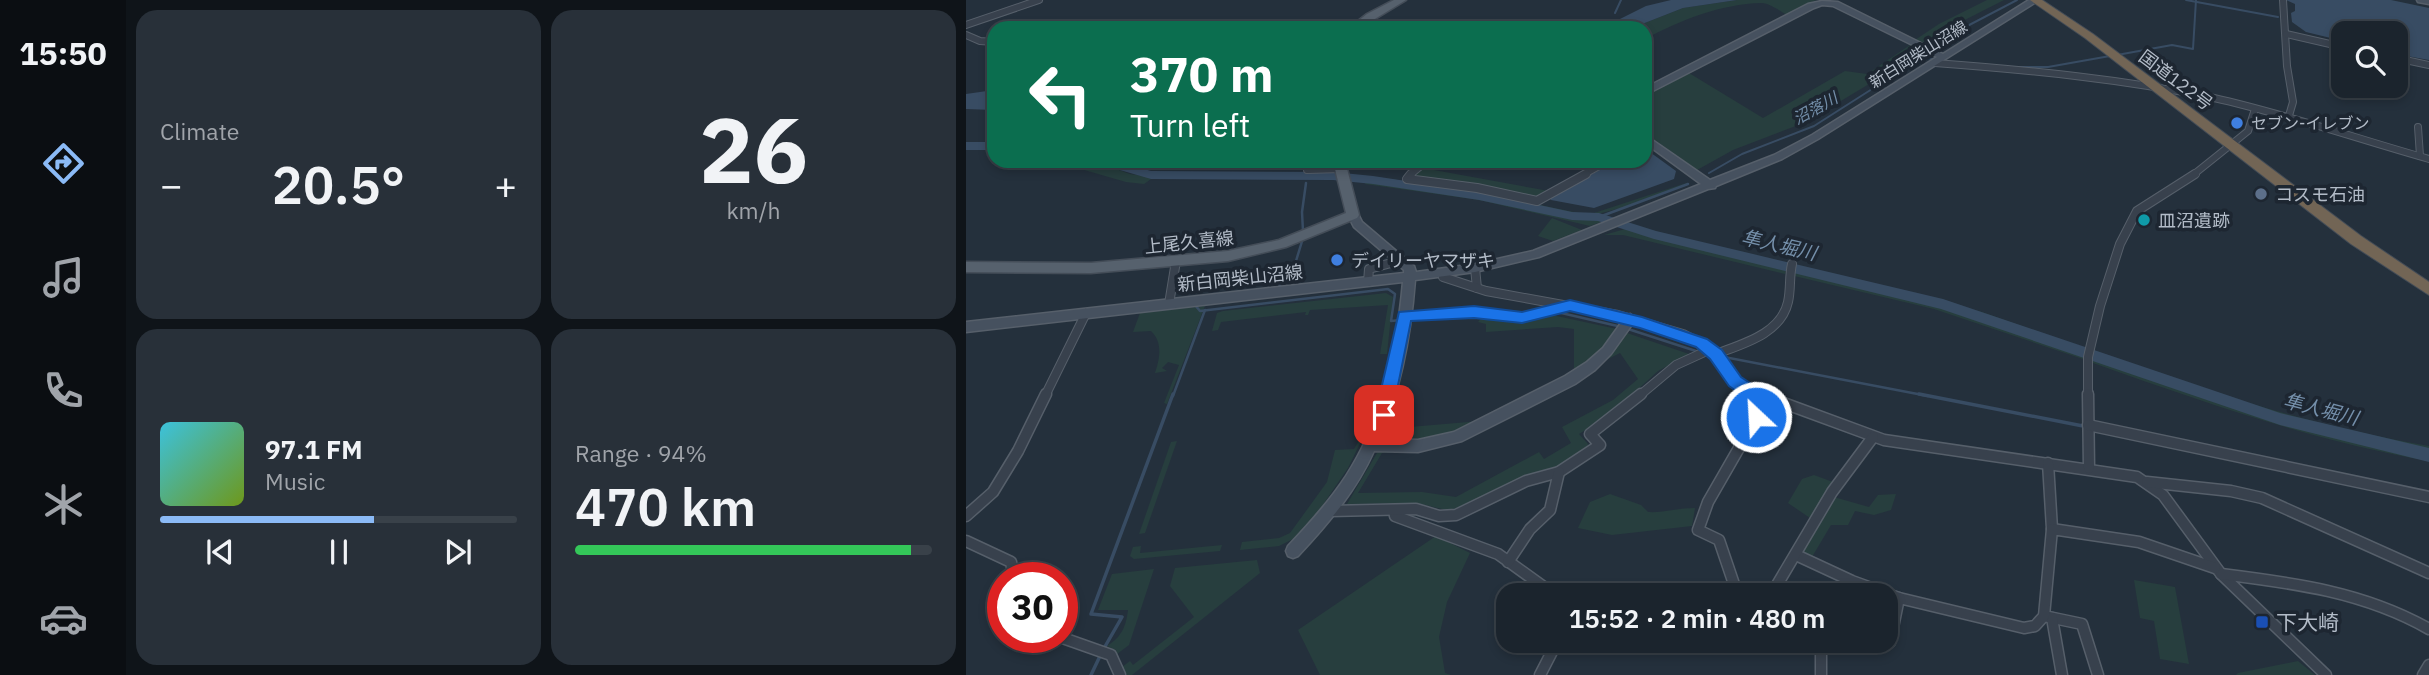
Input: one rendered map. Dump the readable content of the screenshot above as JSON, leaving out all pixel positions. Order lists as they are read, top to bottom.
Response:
{
  "streets": {
    "highway": ["国道122号"],
    "main road": ["上尾久喜線"],
    "street": ["新白岡柴山沼線"]
  },
  "crossings": [
    ["新白岡柴山沼線", "国道122号"]
  ],
  "water": ["沼落川", "隼人堀川"],
  "places": {
    "other": [
      "セブン-イレブン",
      "コスモ石油",
      "皿沼遺跡",
      "デイリーヤマザキ"
    ],
    "transit": ["下大崎"]
  },
  "page": {
    "tabs": "15:50",
    "tile": [
      "Climate",
      ["26", "km/h"],
      ["Range · 94%", "470 km"]
    ],
    "turn": ["370 m", "Turn left"],
    "heat": ["−", "20.5°", "+"],
    "song": ["97.1 FM", "Music"],
    "limit": "30",
    "trip": "15:52 · 2 min · 480 m"
  }
}
